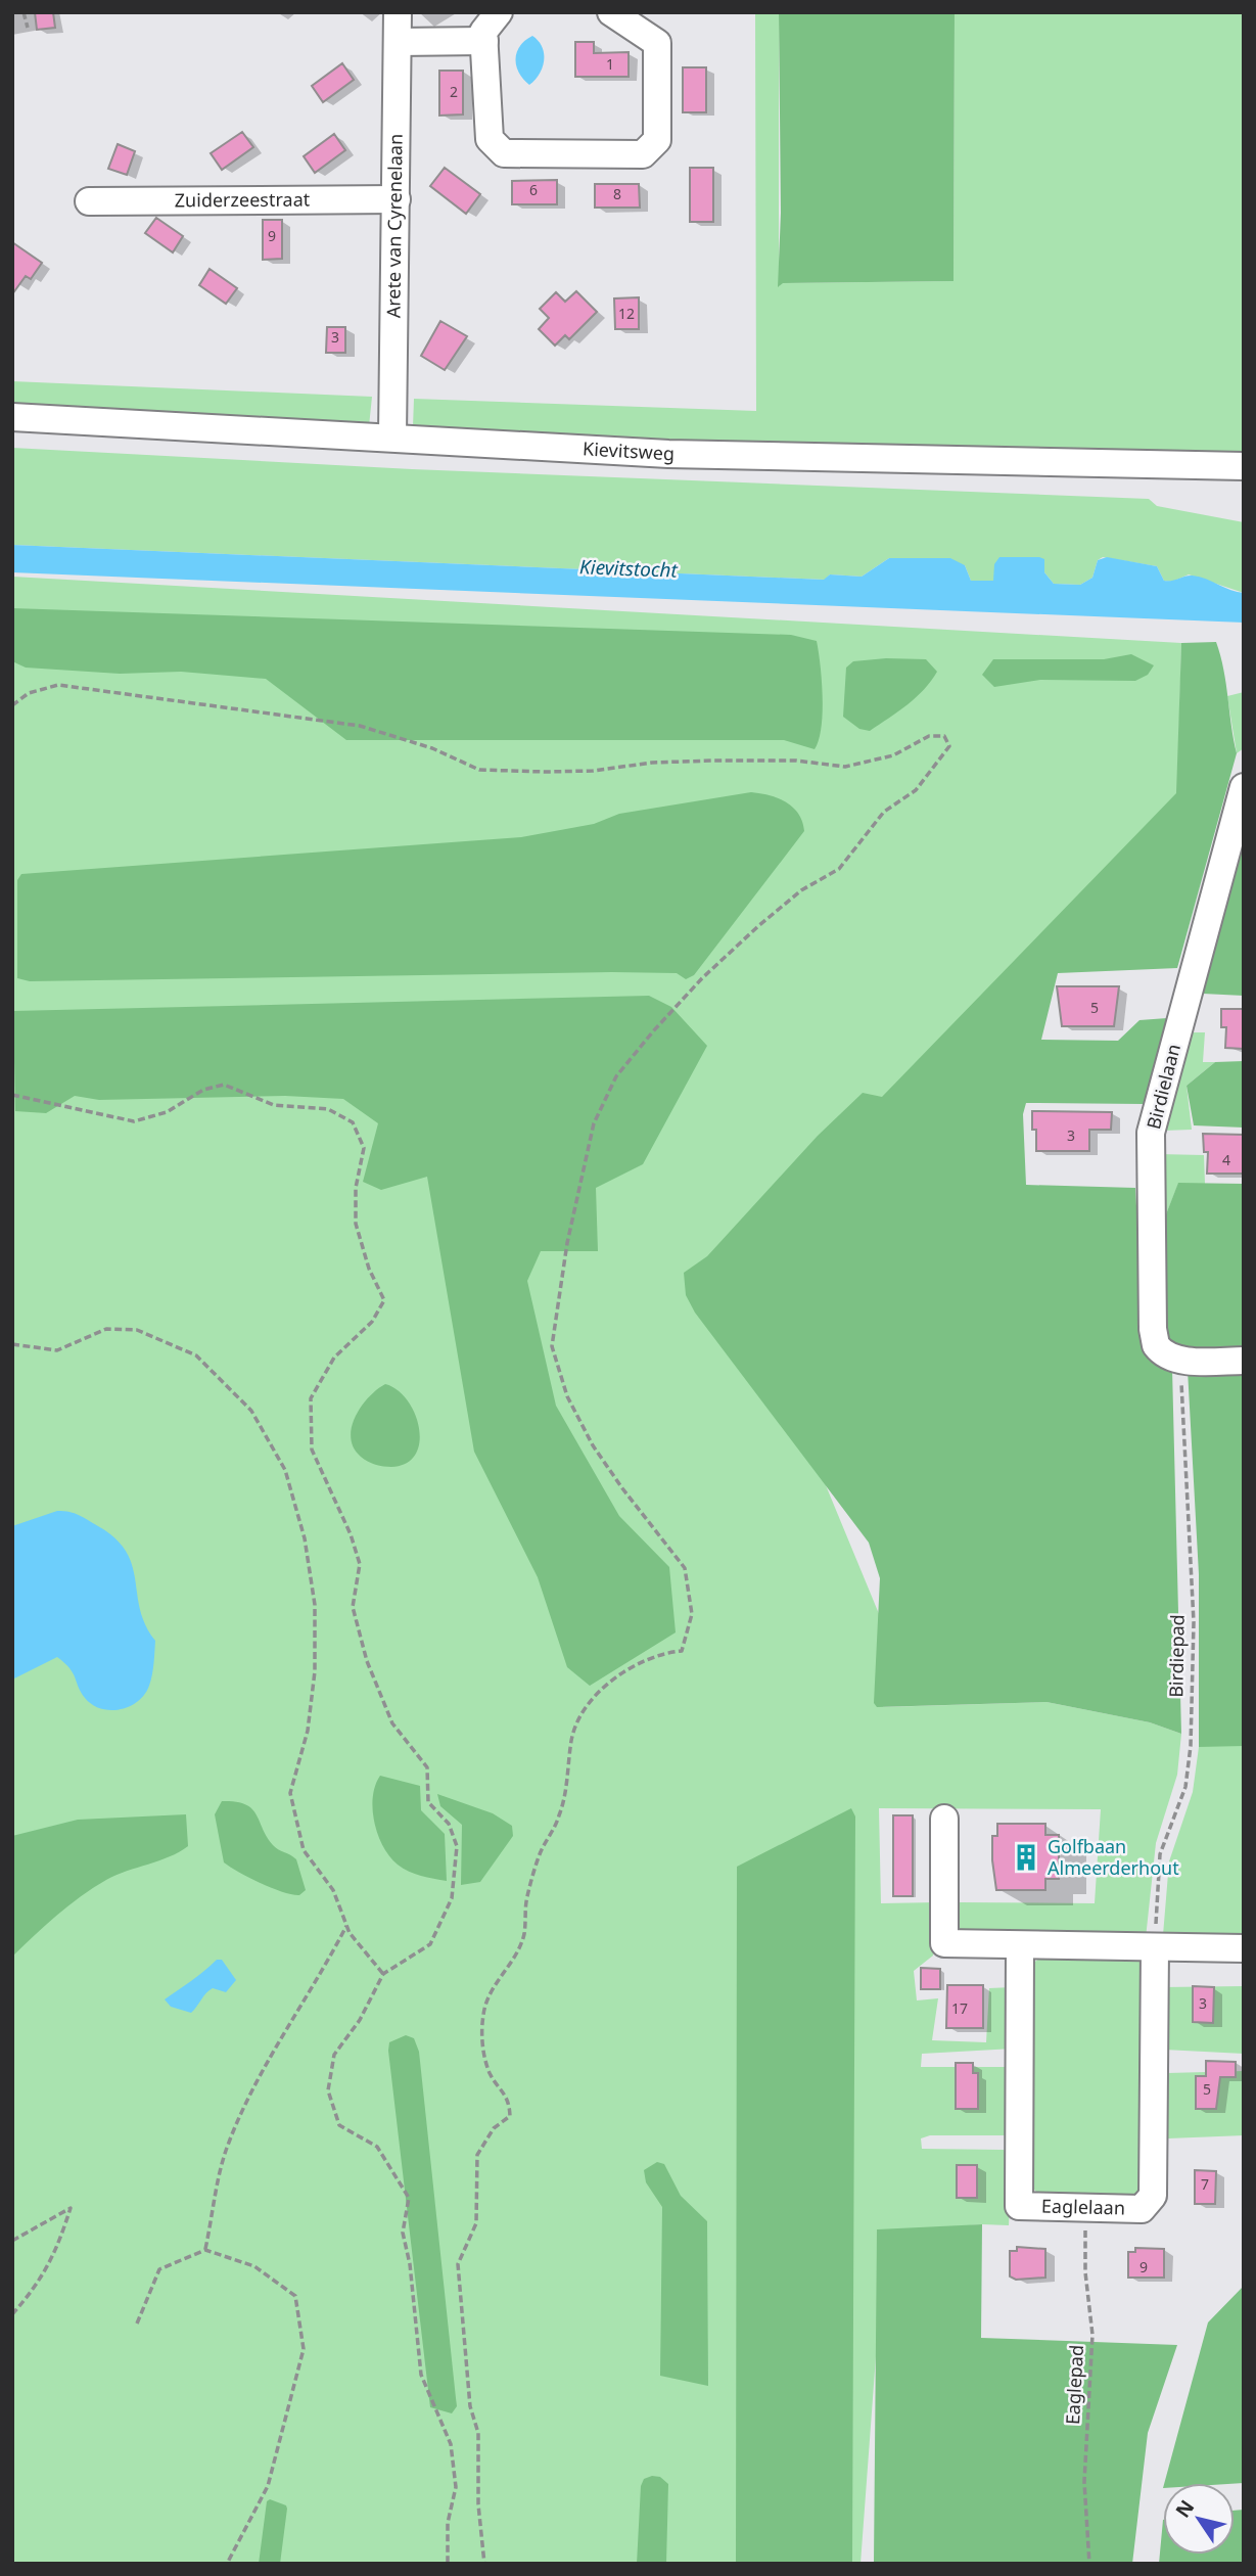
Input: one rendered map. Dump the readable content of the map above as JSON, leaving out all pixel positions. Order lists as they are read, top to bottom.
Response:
{
  "streets": {
    "street": [
      "Zuiderzeestraat",
      "Arete van Cyrenelaan",
      "Kievitsweg",
      "Birdielaan",
      "Eaglelaan"
    ],
    "path": ["Birdiepad", "Eaglepad"]
  },
  "crossings": [
    ["Zuiderzeestraat", "Arete van Cyrenelaan"],
    ["Arete van Cyrenelaan", "Kievitsweg"],
    ["Birdielaan", "Birdiepad"],
    ["Birdiepad", "Eaglelaan"],
    ["Eaglelaan", "Eaglepad"]
  ],
  "water": ["Kievitstocht"],
  "places": {
    "building": ["Golfbaan Almeerderhout"]
  },
  "house_numbers": [
    "1",
    "2",
    "6",
    "8",
    "9",
    "12",
    "3",
    "5",
    "3",
    "4",
    "3",
    "17",
    "5",
    "7",
    "9"
  ],
  "north": "top left"
}
